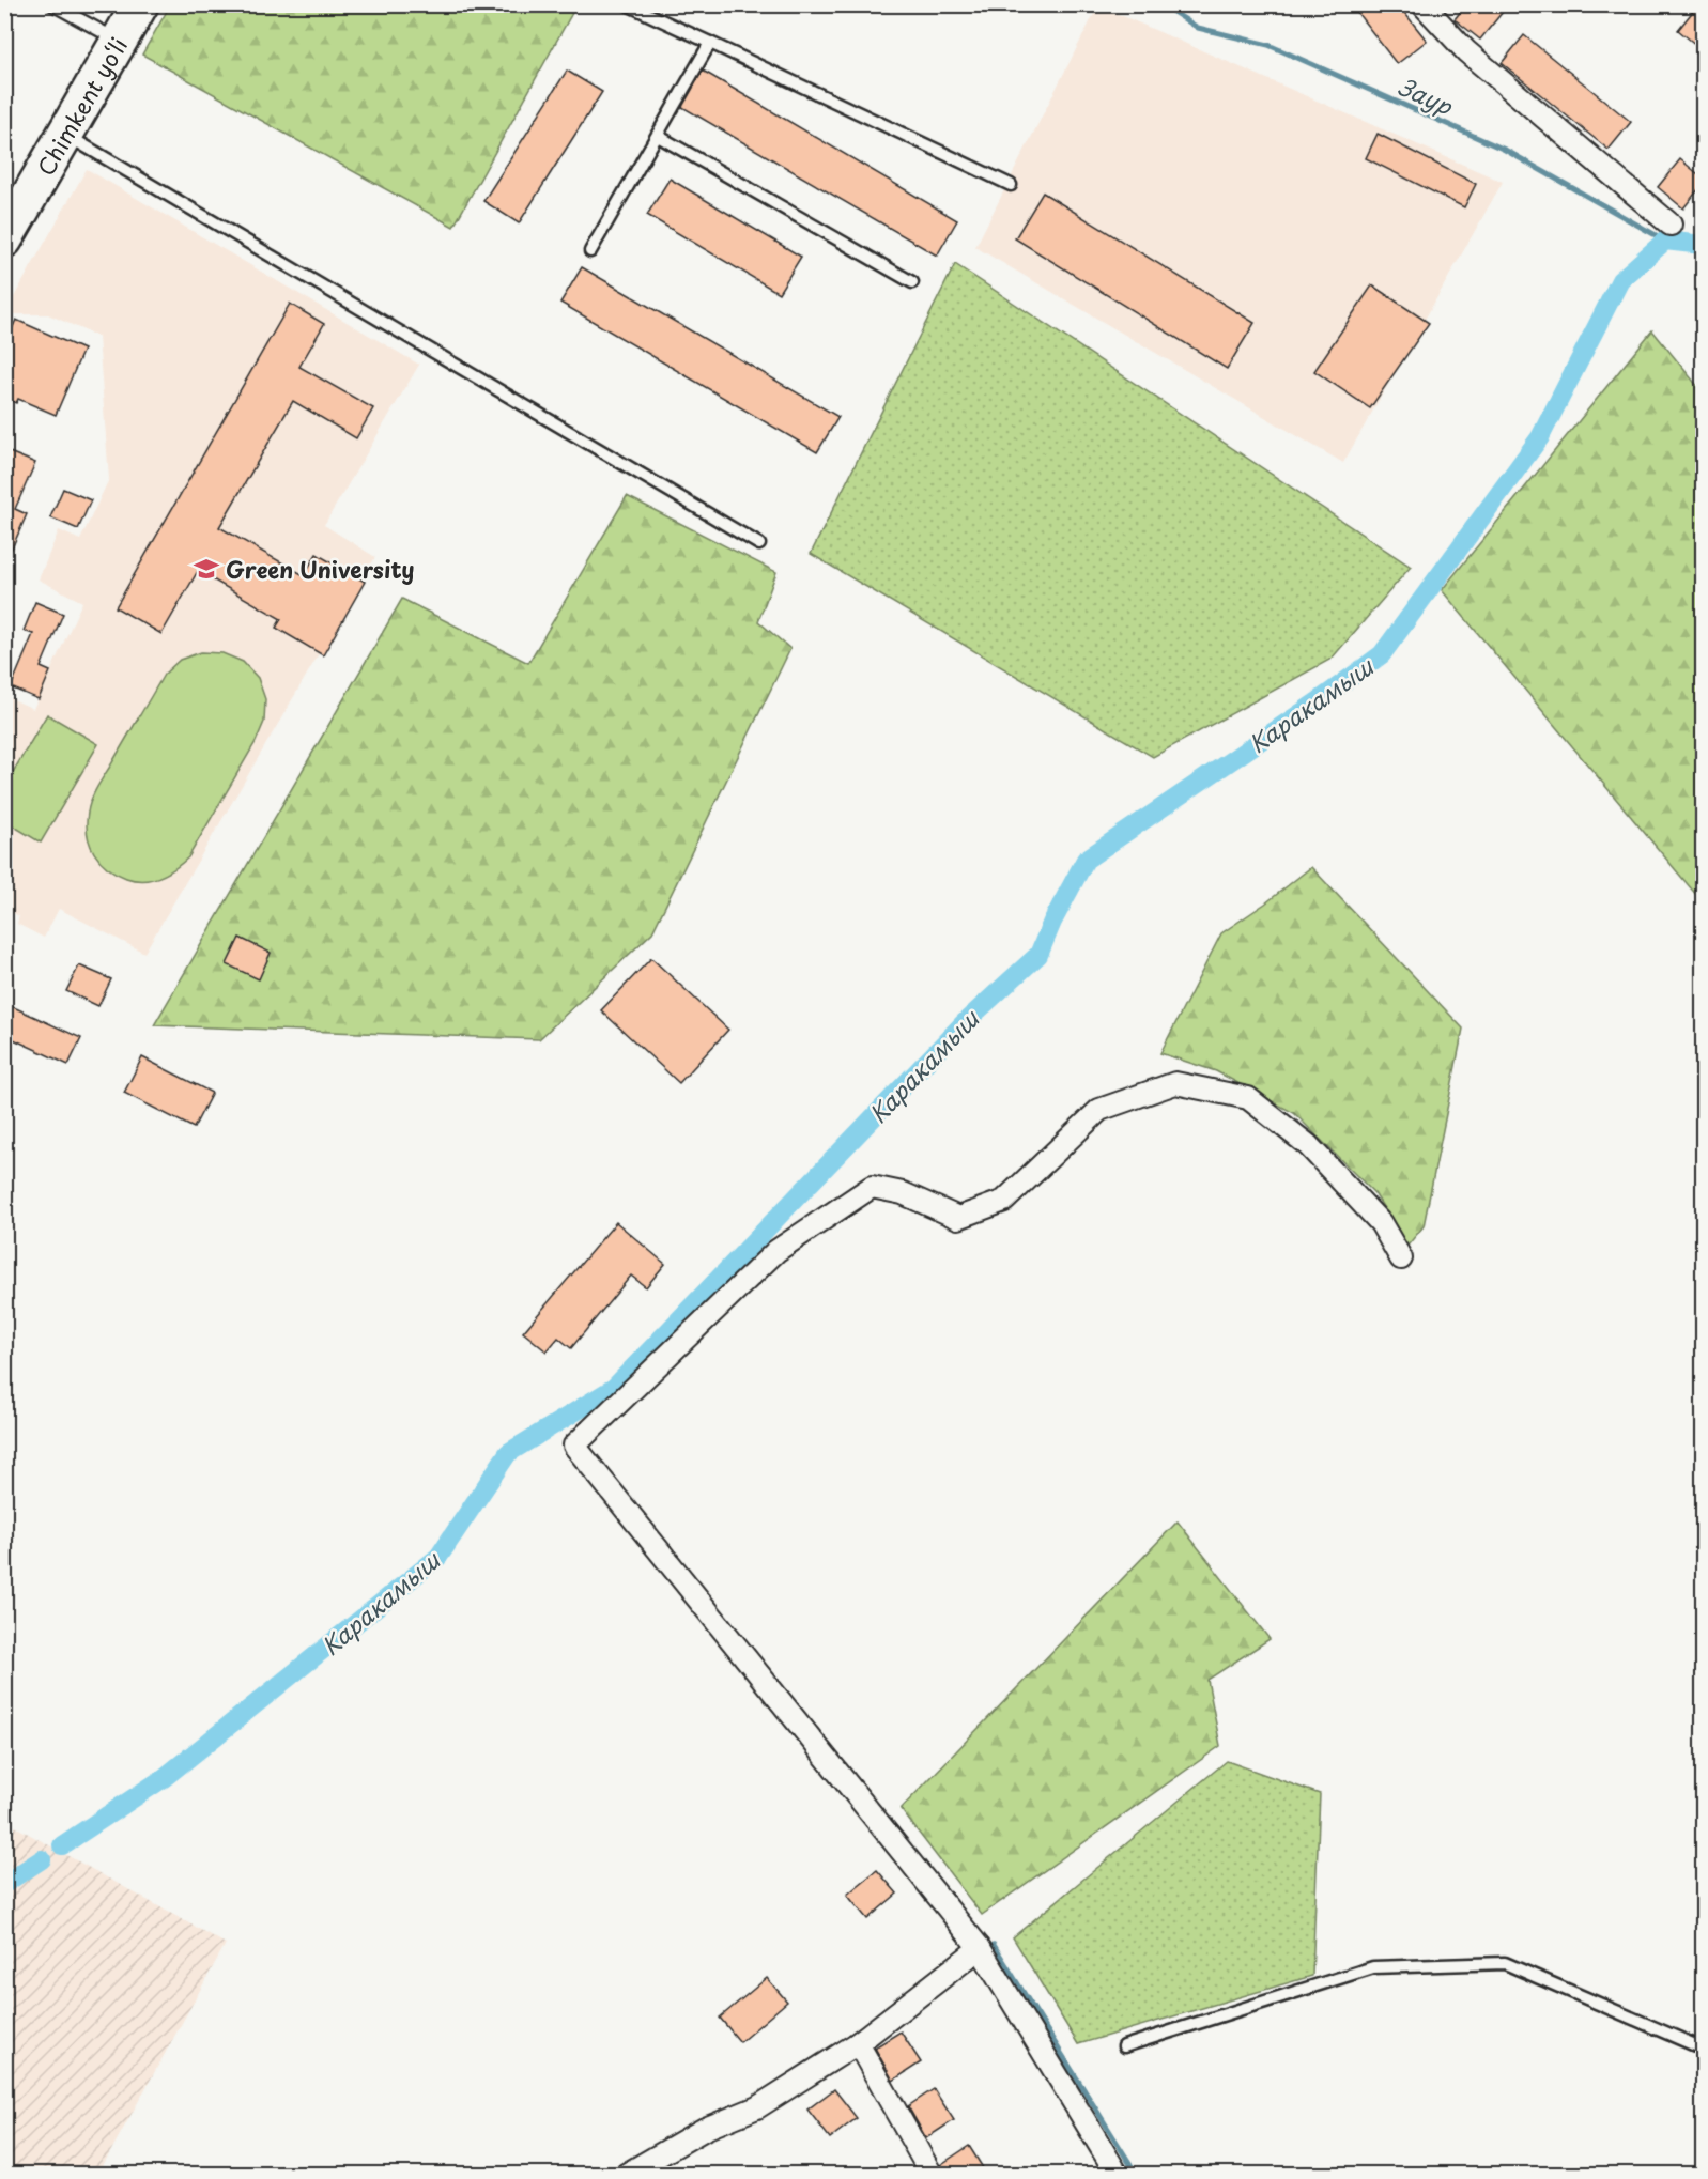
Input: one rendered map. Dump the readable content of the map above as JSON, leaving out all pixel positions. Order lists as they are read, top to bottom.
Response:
{
  "streets": {
    "highway": ["Chimkent yo‘li"]
  },
  "water": ["Заур", "Каракамыш"],
  "places": {
    "school or university": ["Green University"]
  }
}
